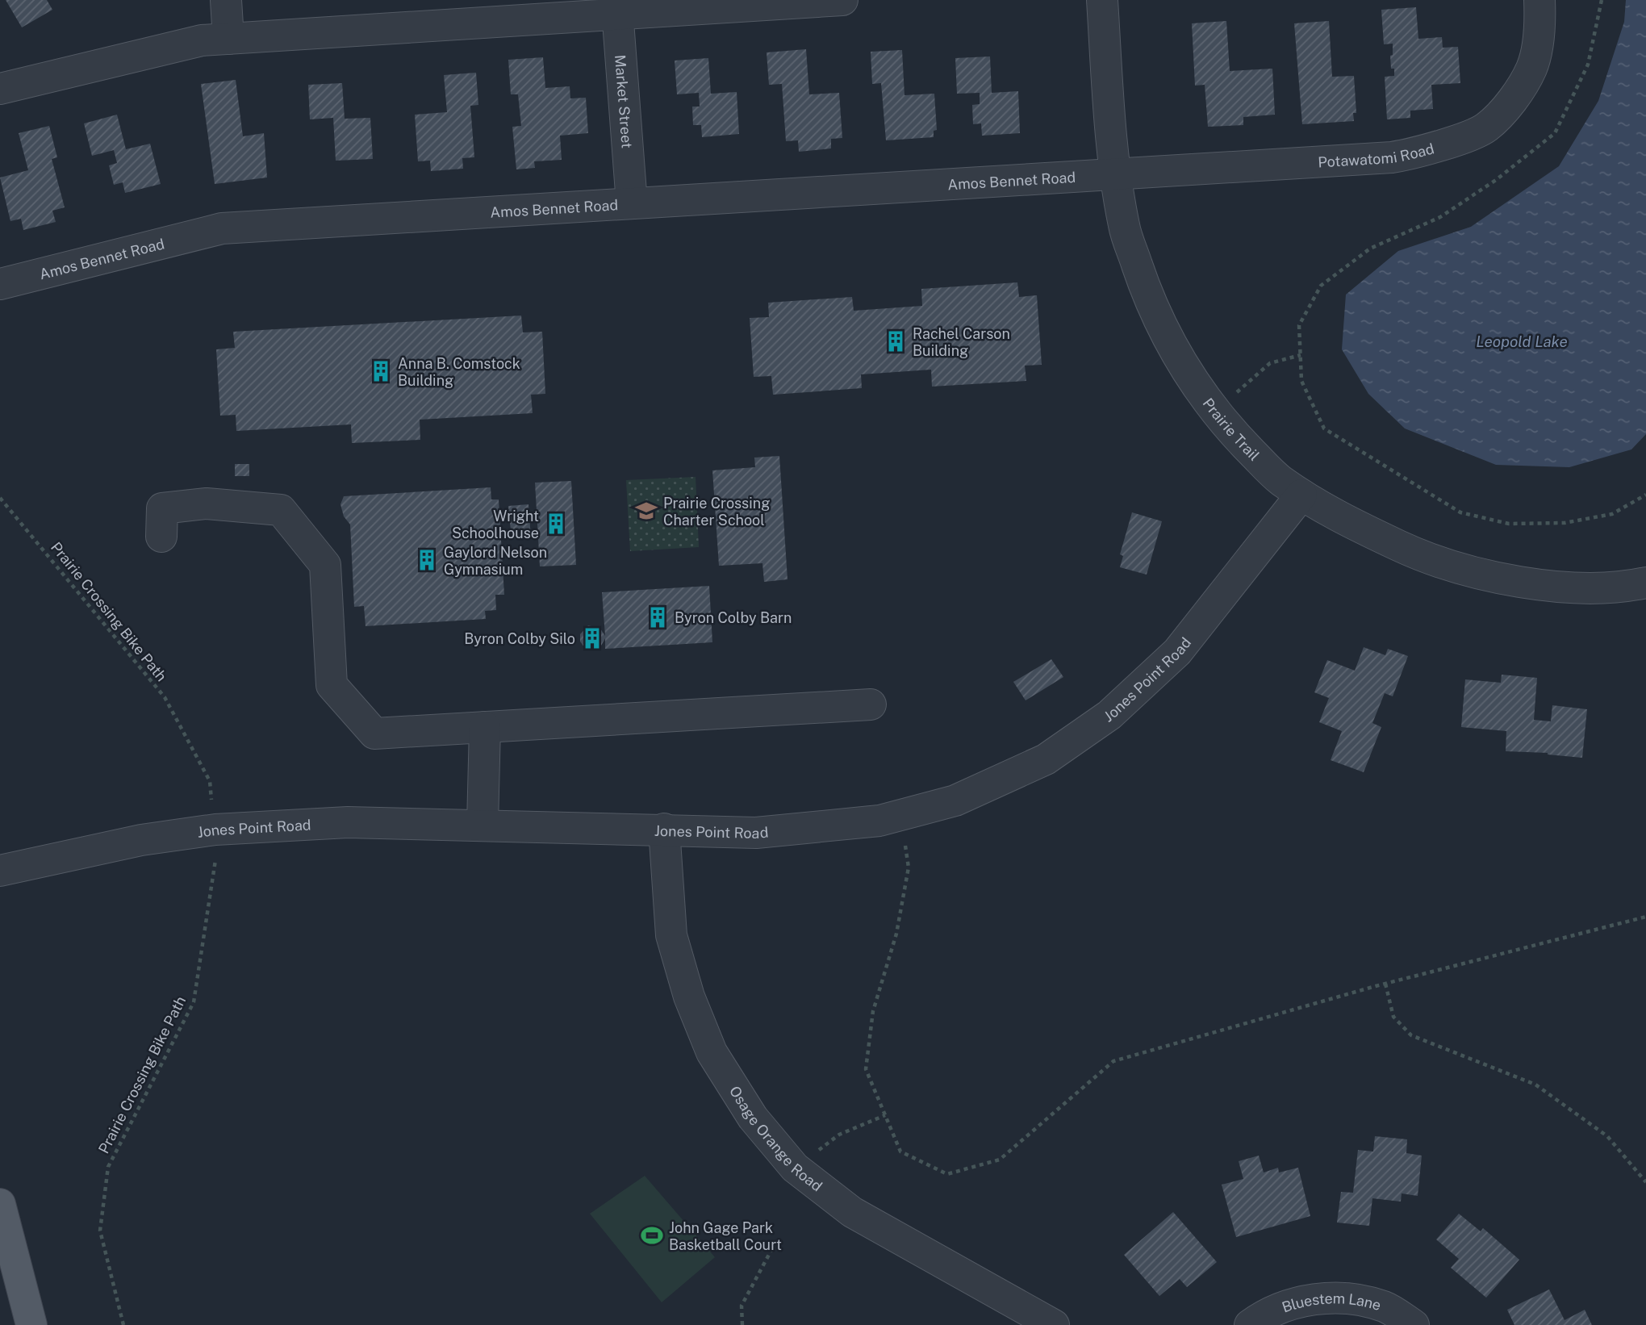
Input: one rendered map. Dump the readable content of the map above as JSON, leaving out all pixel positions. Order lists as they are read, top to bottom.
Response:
{
  "streets": {
    "street": [
      "Market Street",
      "Potawatomi Road",
      "Amos Bennet Road",
      "Prairie Trail",
      "Jones Point Road",
      "Osage Orange Road",
      "Bluestem Lane"
    ],
    "path": ["Prairie Crossing Bike Path"]
  },
  "crossings": [
    ["Market Street", "Amos Bennet Road"],
    ["Potawatomi Road", "Amos Bennet Road"],
    ["Potawatomi Road", "Prairie Trail"],
    ["Amos Bennet Road", "Prairie Trail"],
    ["Prairie Trail", "Jones Point Road"],
    ["Prairie Crossing Bike Path", "Jones Point Road"],
    ["Jones Point Road", "Osage Orange Road"]
  ],
  "water": ["Leopold Lake"],
  "places": {
    "building": [
      "Rachel Carson Building",
      "Anna B. Comstock Building",
      "Wright Schoolhouse",
      "Gaylord Nelson Gymnasium",
      "Byron Colby Barn",
      "Byron Colby Silo"
    ],
    "school or university": ["Prairie Crossing Charter School"],
    "sports": ["John Gage Park Basketball Court"]
  }
}
